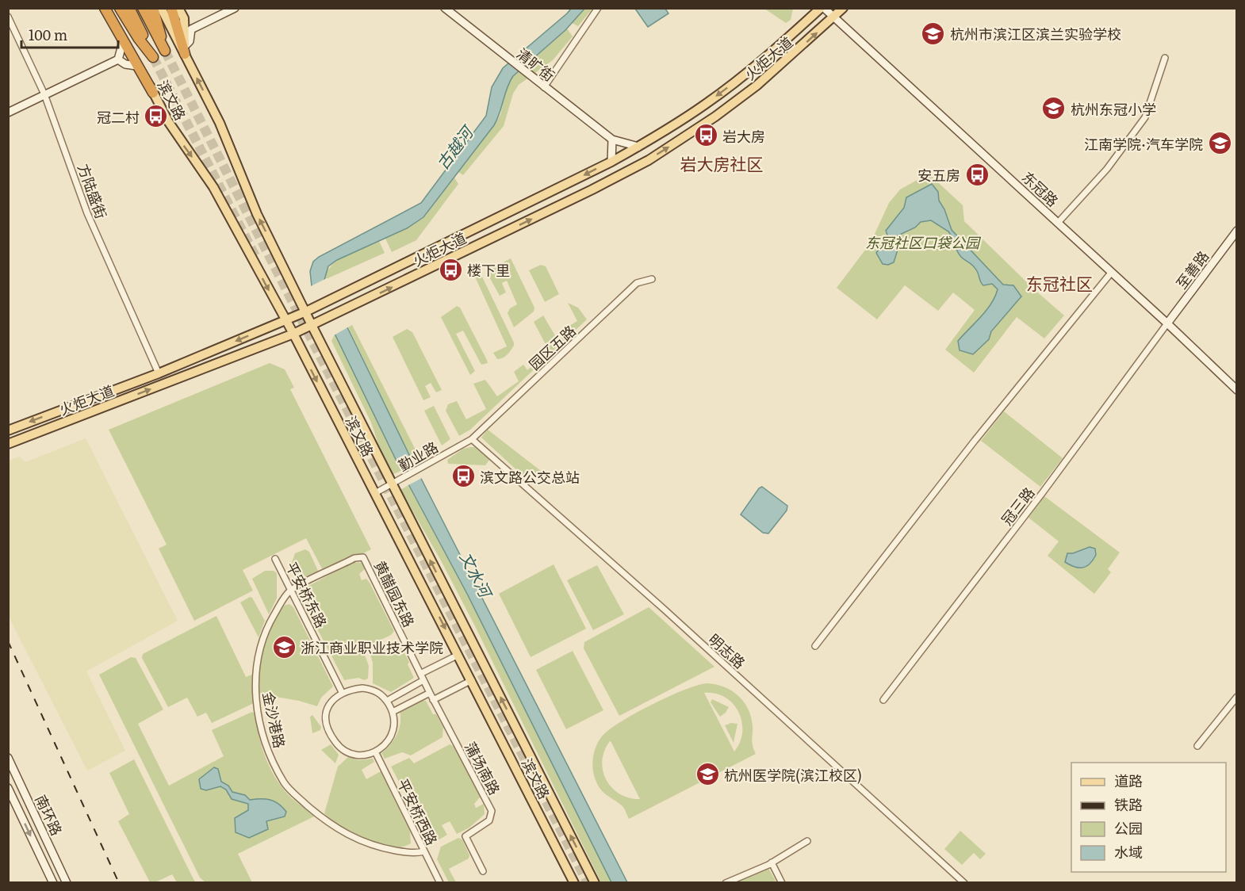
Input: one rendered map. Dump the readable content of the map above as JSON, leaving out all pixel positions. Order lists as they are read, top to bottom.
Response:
{
  "streets": {
    "main road": [
      "火炬大道",
      "清旷街",
      "滨文路",
      "东冠路",
      "至善路",
      "南环路"
    ],
    "street": [
      "方陆盛街",
      "园区五路",
      "勤业路",
      "冠三路",
      "黄醋园东路",
      "平安桥东路",
      "明志路",
      "金沙港路",
      "蒲场南路",
      "平安桥西路"
    ]
  },
  "crossings": [
    ["火炬大道", "清旷街"],
    ["火炬大道", "滨文路"],
    ["火炬大道", "东冠路"],
    ["火炬大道", "方陆盛街"],
    ["滨文路", "勤业路"],
    ["东冠路", "至善路"],
    ["东冠路", "冠三路"],
    ["至善路", "冠三路"],
    ["园区五路", "勤业路"],
    ["园区五路", "明志路"],
    ["勤业路", "明志路"],
    ["黄醋园东路", "平安桥东路"],
    ["黄醋园东路", "金沙港路"],
    ["黄醋园东路", "蒲场南路"],
    ["平安桥东路", "金沙港路"],
    ["平安桥东路", "平安桥西路"],
    ["金沙港路", "平安桥西路"]
  ],
  "districts": ["岩大房社区", "东冠社区"],
  "water": ["古越河", "文水河"],
  "parks": ["东冠社区口袋公园"],
  "places": {
    "school or university": [
      "杭州市滨江区滨兰实验学校",
      "杭州东冠小学",
      "江南学院·汽车学院",
      "浙江商业职业技术学院",
      "杭州医学院(滨江校区)"
    ],
    "bus stop": [
      "冠二村",
      "岩大房",
      "安五房",
      "楼下里",
      "滨文路公交总站"
    ]
  },
  "legend": [
    "道路",
    "铁路",
    "公园",
    "水域"
  ],
  "scale_bar": "100 m"
}
